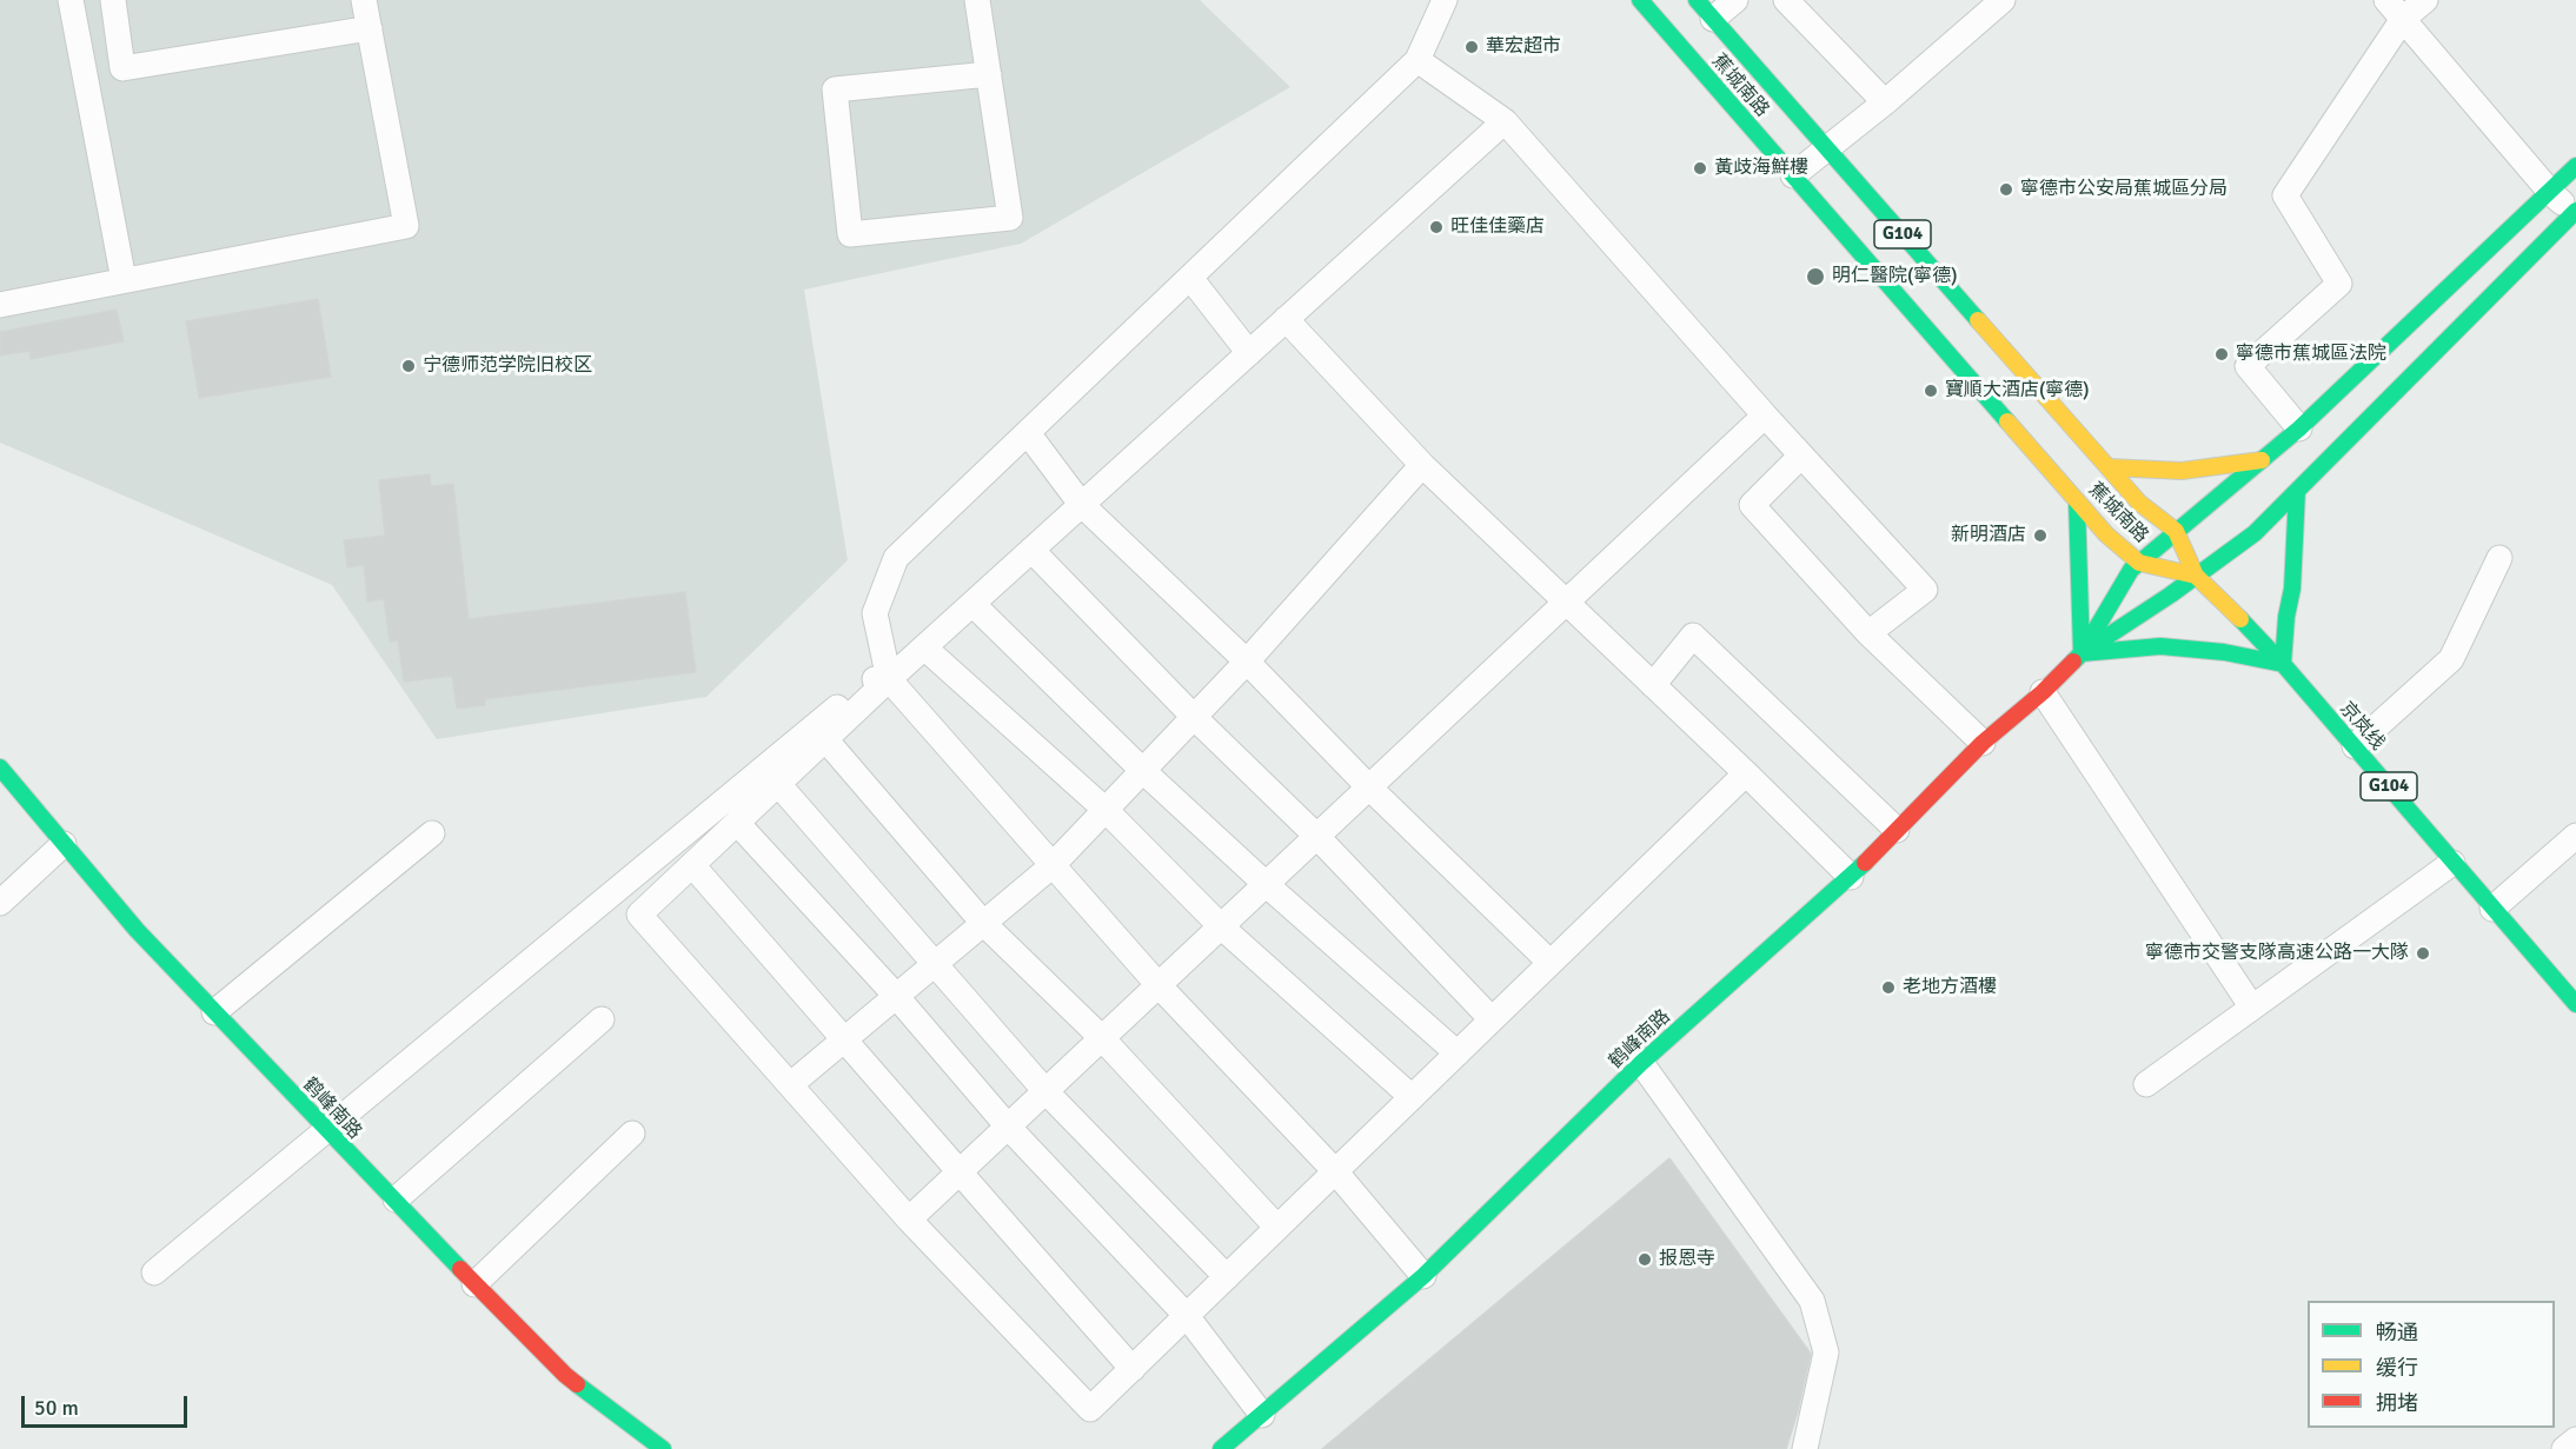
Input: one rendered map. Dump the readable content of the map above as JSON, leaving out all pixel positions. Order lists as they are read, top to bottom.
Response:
{
  "streets": {
    "main road": [
      "蕉城南路",
      "G104",
      "京岚线",
      "鹤峰南路"
    ]
  },
  "crossings": [
    ["蕉城南路", "京岚线"]
  ],
  "places": [
    "華宏超市",
    "黃歧海鮮樓",
    "寧德市公安局蕉城區分局",
    "旺佳佳藥店",
    "明仁醫院(寧德)",
    "寧德市蕉城區法院",
    "宁德师范学院旧校区",
    "寶順大酒店(寧德)",
    "新明酒店",
    "寧德市交警支隊高速公路一大隊",
    "老地方酒樓",
    "报恩寺"
  ],
  "legend": ["畅通", "缓行", "拥堵"],
  "scale_bar": "50 m"
}
